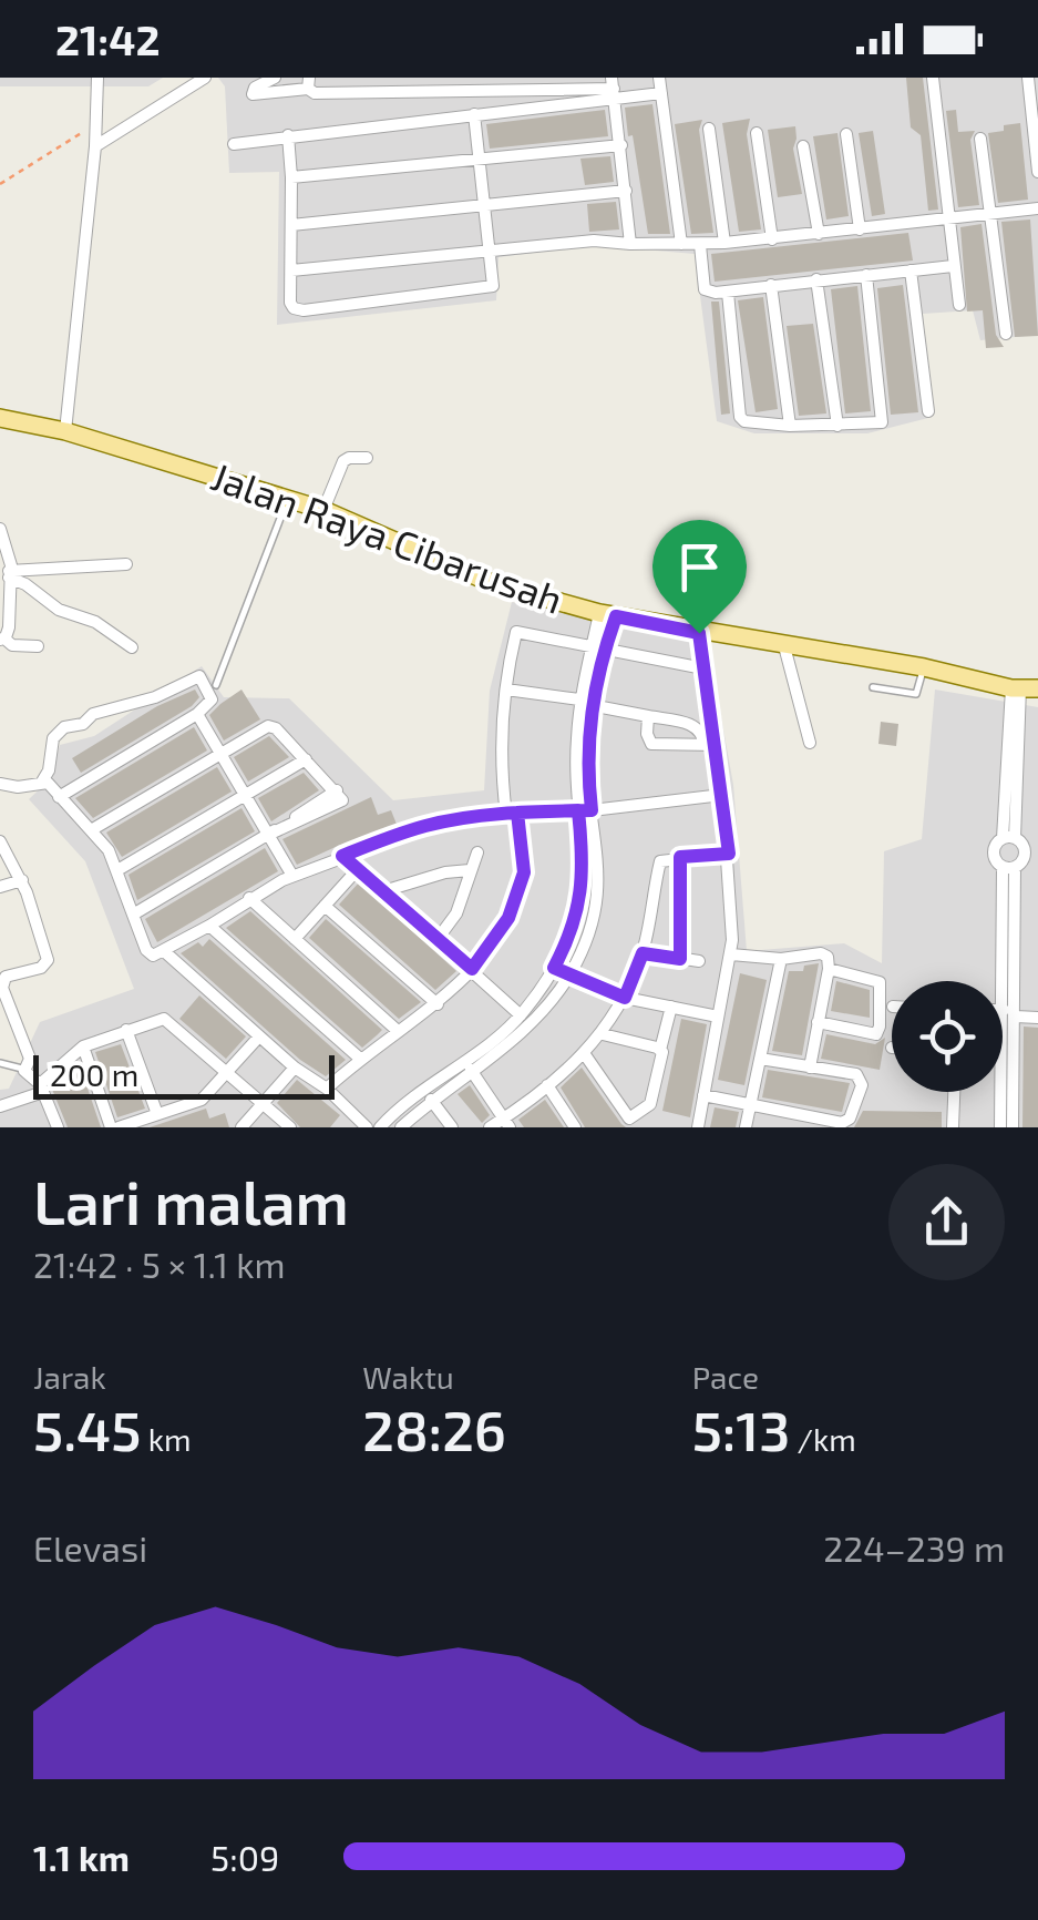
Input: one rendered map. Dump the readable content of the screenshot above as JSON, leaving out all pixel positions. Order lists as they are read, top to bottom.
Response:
{
  "streets": {
    "main road": ["Jalan Raya Cibarusah"]
  },
  "scale_bar": "200 m",
  "page": {
    "status": "21:42",
    "scale": "200 m",
    "heading": ["Lari malam", "21:42 · 5 × 1.1 km"],
    "stats": [
      ["Jarak", "5.45 km"],
      ["Waktu", "28:26"],
      ["Pace", "5:13 /km"]
    ],
    "chart": ["Elevasi", "224–239 m"],
    "list": [
      {
        "name": "1.1 km",
        "note": "5:09"
      }
    ]
  }
}
